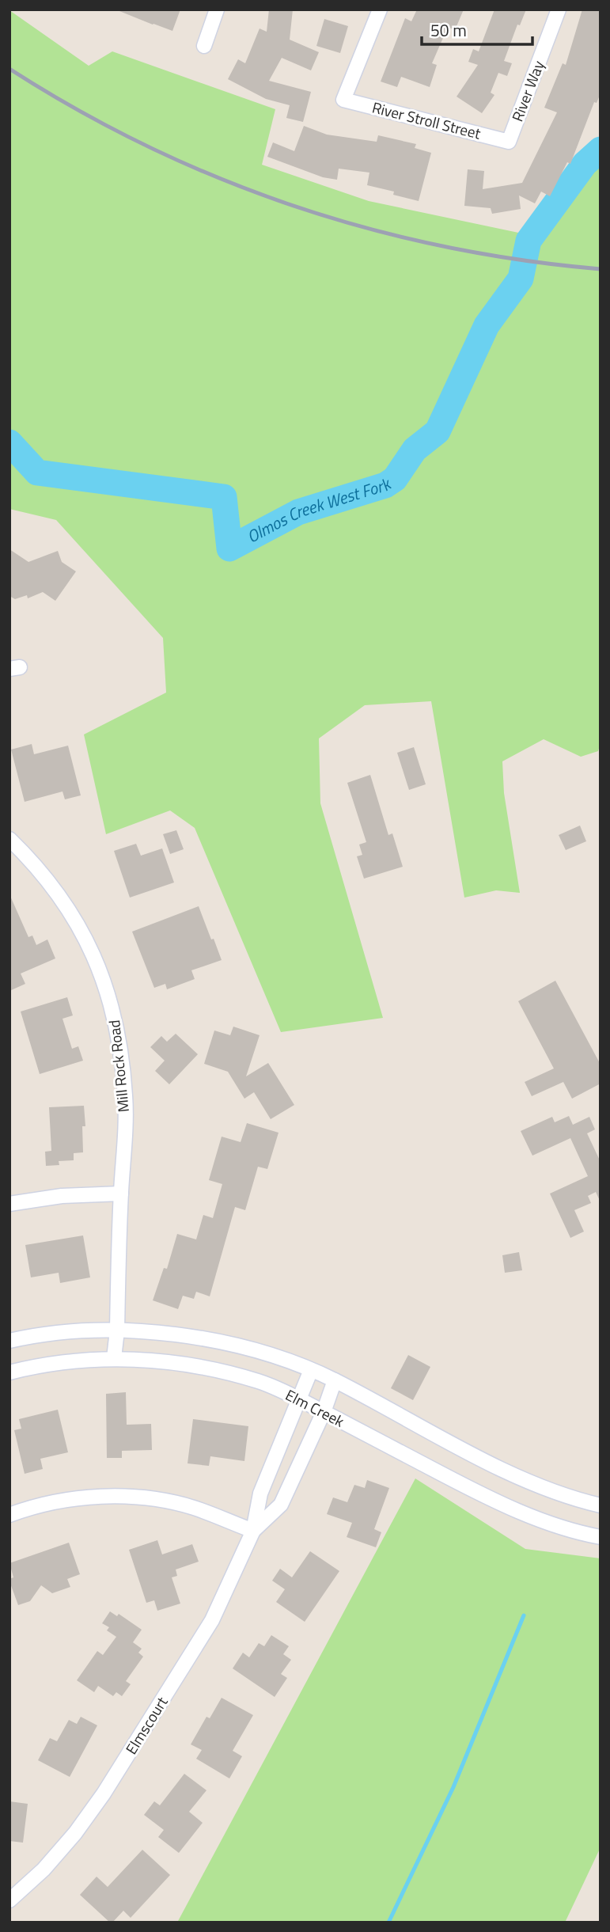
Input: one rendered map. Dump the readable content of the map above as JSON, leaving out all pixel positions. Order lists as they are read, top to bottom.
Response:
{
  "streets": {
    "street": [
      "River Way",
      "River Stroll Street",
      "Mill Rock Road",
      "Elm Creek",
      "Elmscourt"
    ]
  },
  "crossings": [
    ["River Way", "River Stroll Street"],
    ["Mill Rock Road", "Elm Creek"],
    ["Elm Creek", "Elmscourt"]
  ],
  "water": ["Olmos Creek West Fork"],
  "scale_bar": "50 m"
}
